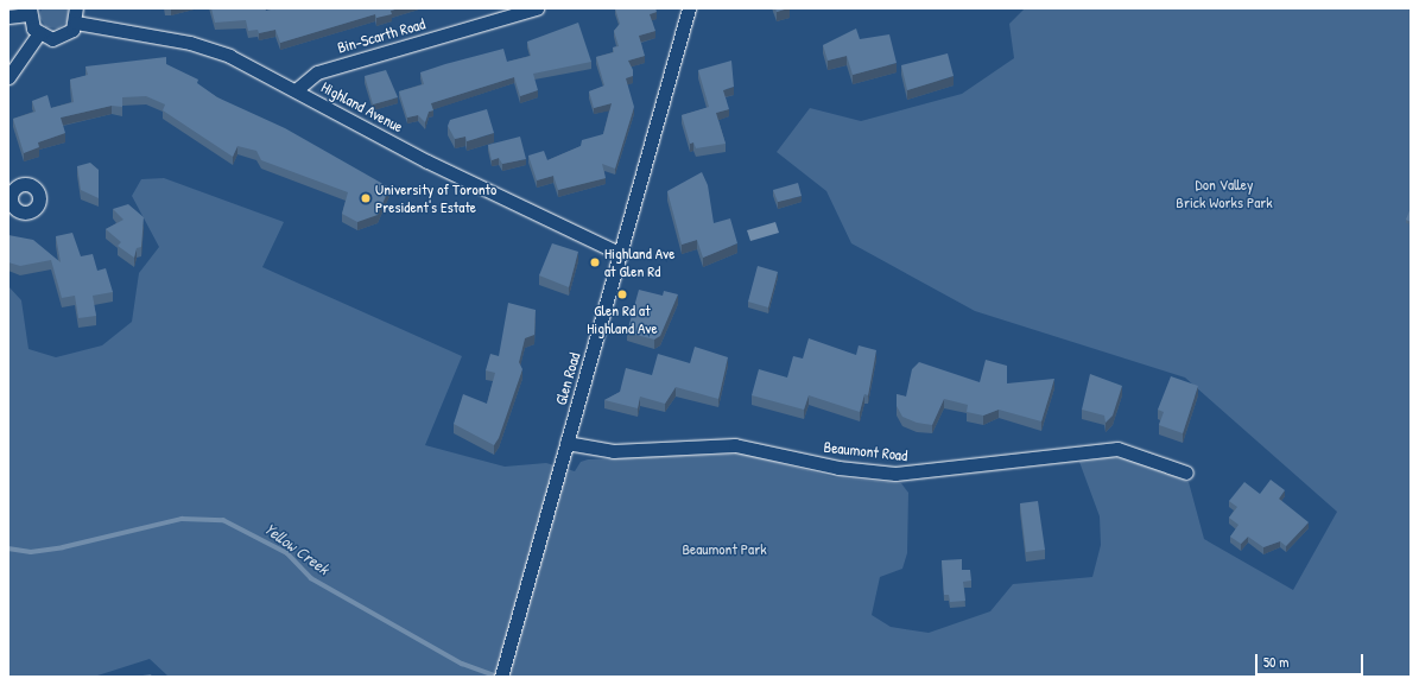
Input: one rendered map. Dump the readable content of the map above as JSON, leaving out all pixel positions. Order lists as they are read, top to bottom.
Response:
{
  "streets": {
    "street": [
      "Bin-Scarth Road",
      "Highland Avenue",
      "Glen Road",
      "Beaumont Road"
    ]
  },
  "crossings": [
    ["Bin-Scarth Road", "Highland Avenue"],
    ["Highland Avenue", "Glen Road"],
    ["Glen Road", "Beaumont Road"]
  ],
  "water": ["Yellow Creek"],
  "parks": ["Don Valley Brick Works Park", "Beaumont Park"],
  "places": ["University of Toronto President's Estate", "Highland Ave at Glen Rd", "Glen Rd at Highland Ave"],
  "scale_bar": "50 m"
}
